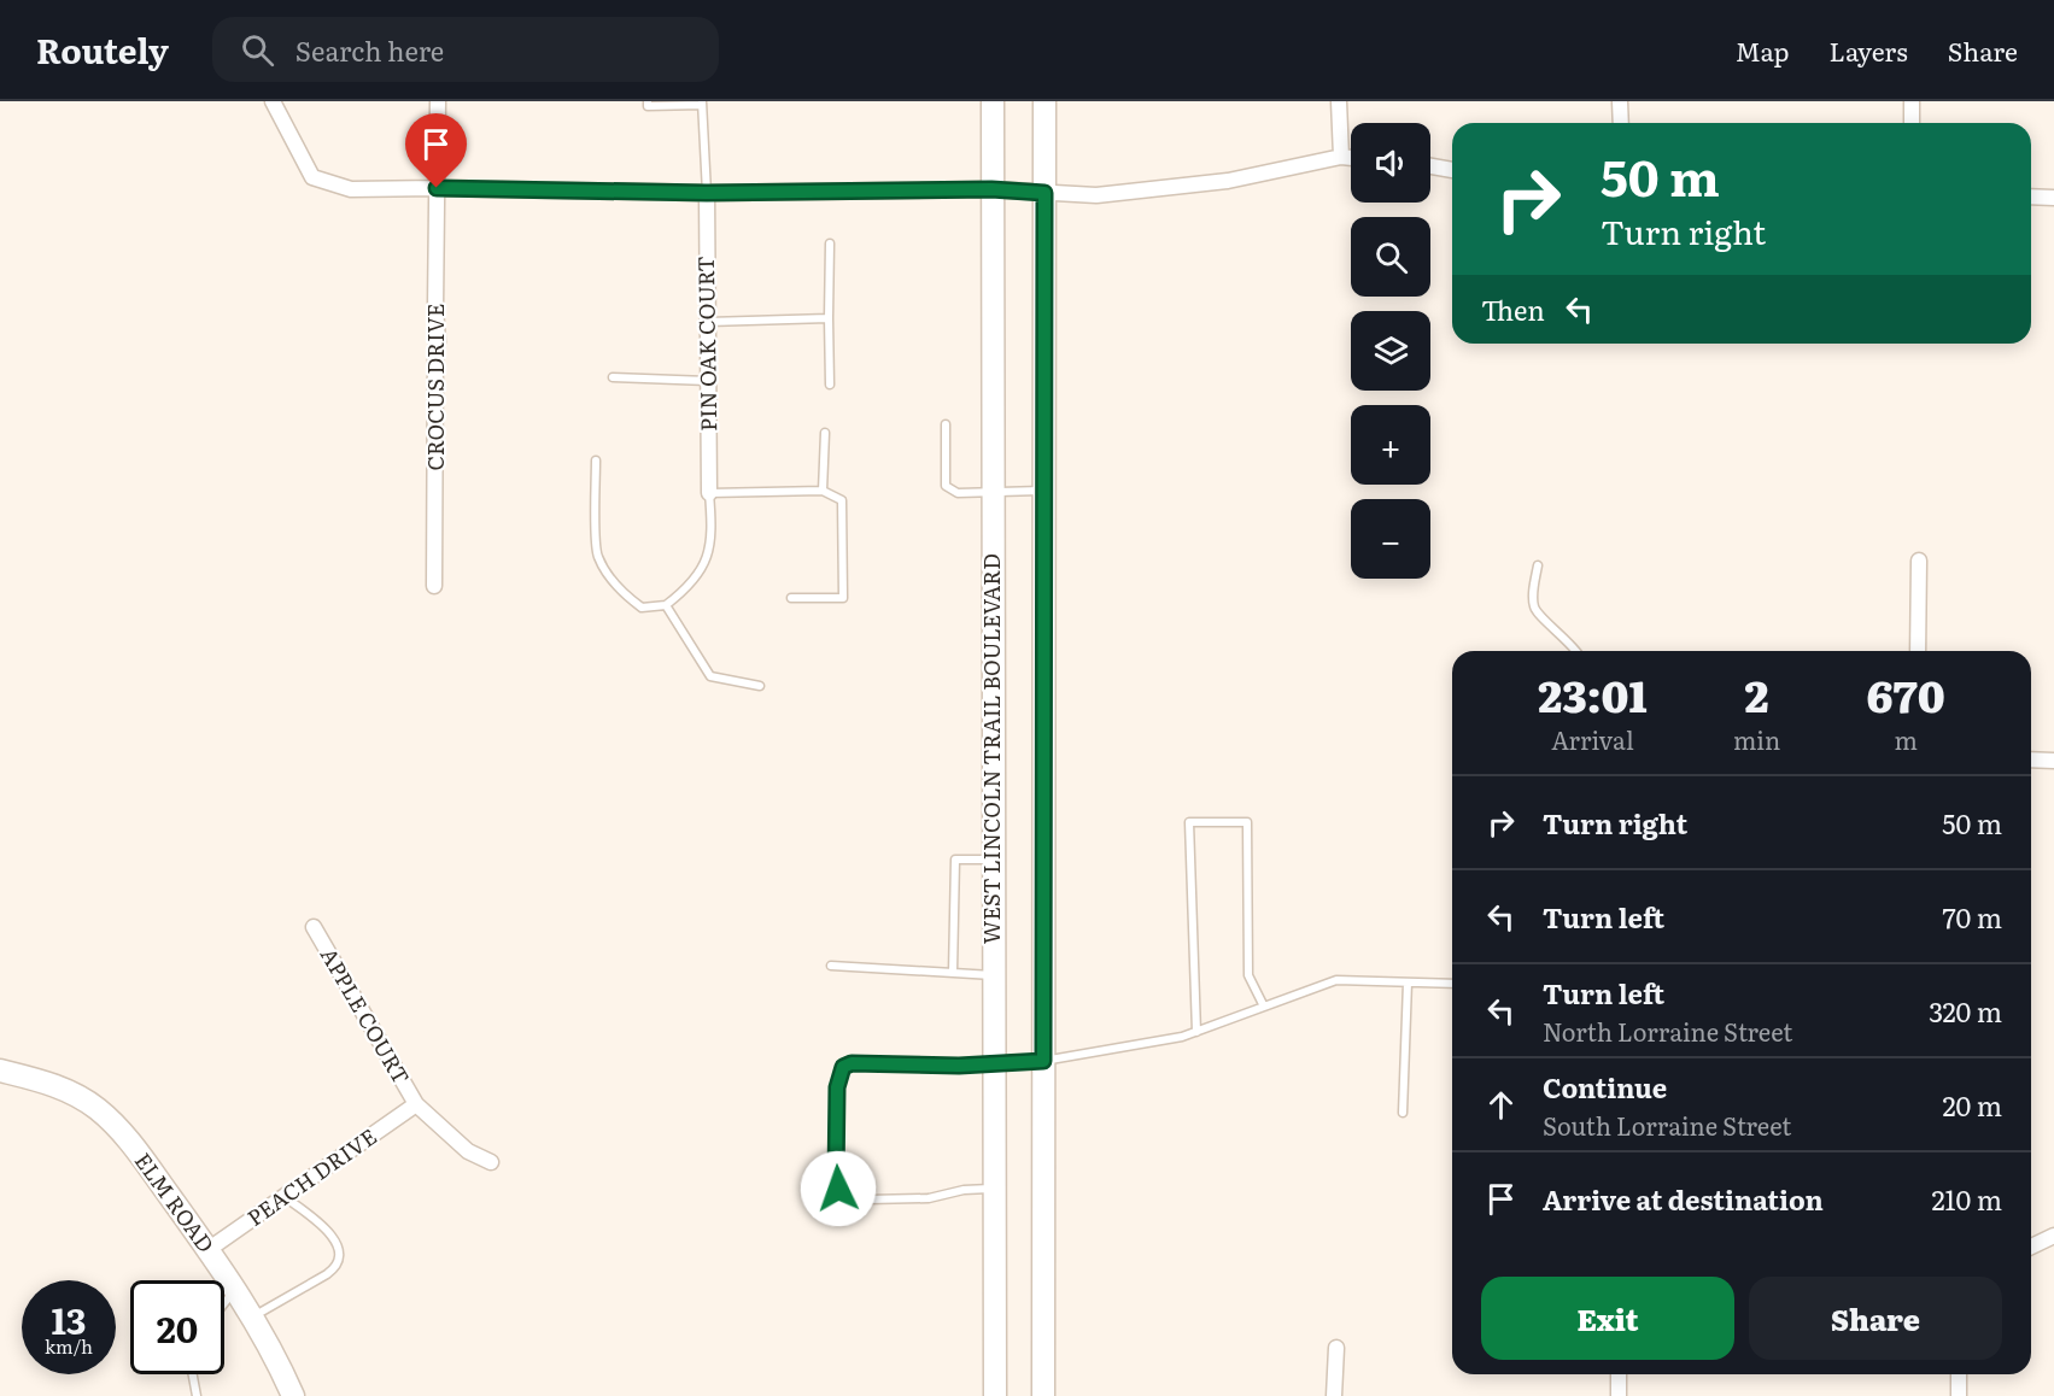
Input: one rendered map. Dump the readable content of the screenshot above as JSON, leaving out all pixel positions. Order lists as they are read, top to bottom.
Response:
{
  "streets": {
    "main road": ["WEST LINCOLN TRAIL BOULEVARD", "ELM ROAD"],
    "street": [
      "PIN OAK COURT",
      "CROCUS DRIVE",
      "APPLE COURT",
      "PEACH DRIVE"
    ]
  },
  "crossings": [
    ["APPLE COURT", "PEACH DRIVE"],
    ["PEACH DRIVE", "ELM ROAD"]
  ],
  "page": {
    "header": "Routely",
    "search": "Search here",
    "nav": ["Map", "Layers", "Share"],
    "map_buttons": ["+", "−"],
    "turn": ["50 m", "Turn right"],
    "then": "Then",
    "eta": [
      "23:01",
      "Arrival",
      "2",
      "min",
      "670",
      "m"
    ],
    "list": [
      {
        "name": "Turn right",
        "value": "50 m"
      },
      {
        "name": "Turn left",
        "value": "70 m"
      },
      {
        "name": "Turn left",
        "note": "North Lorraine Street",
        "value": "320 m"
      },
      {
        "name": "Continue",
        "note": "South Lorraine Street",
        "value": "20 m"
      },
      {
        "name": "Arrive at destination",
        "value": "210 m"
      }
    ],
    "buttons": ["Exit", "Share"],
    "speed": "13 km/h",
    "limit": "20"
  }
}
